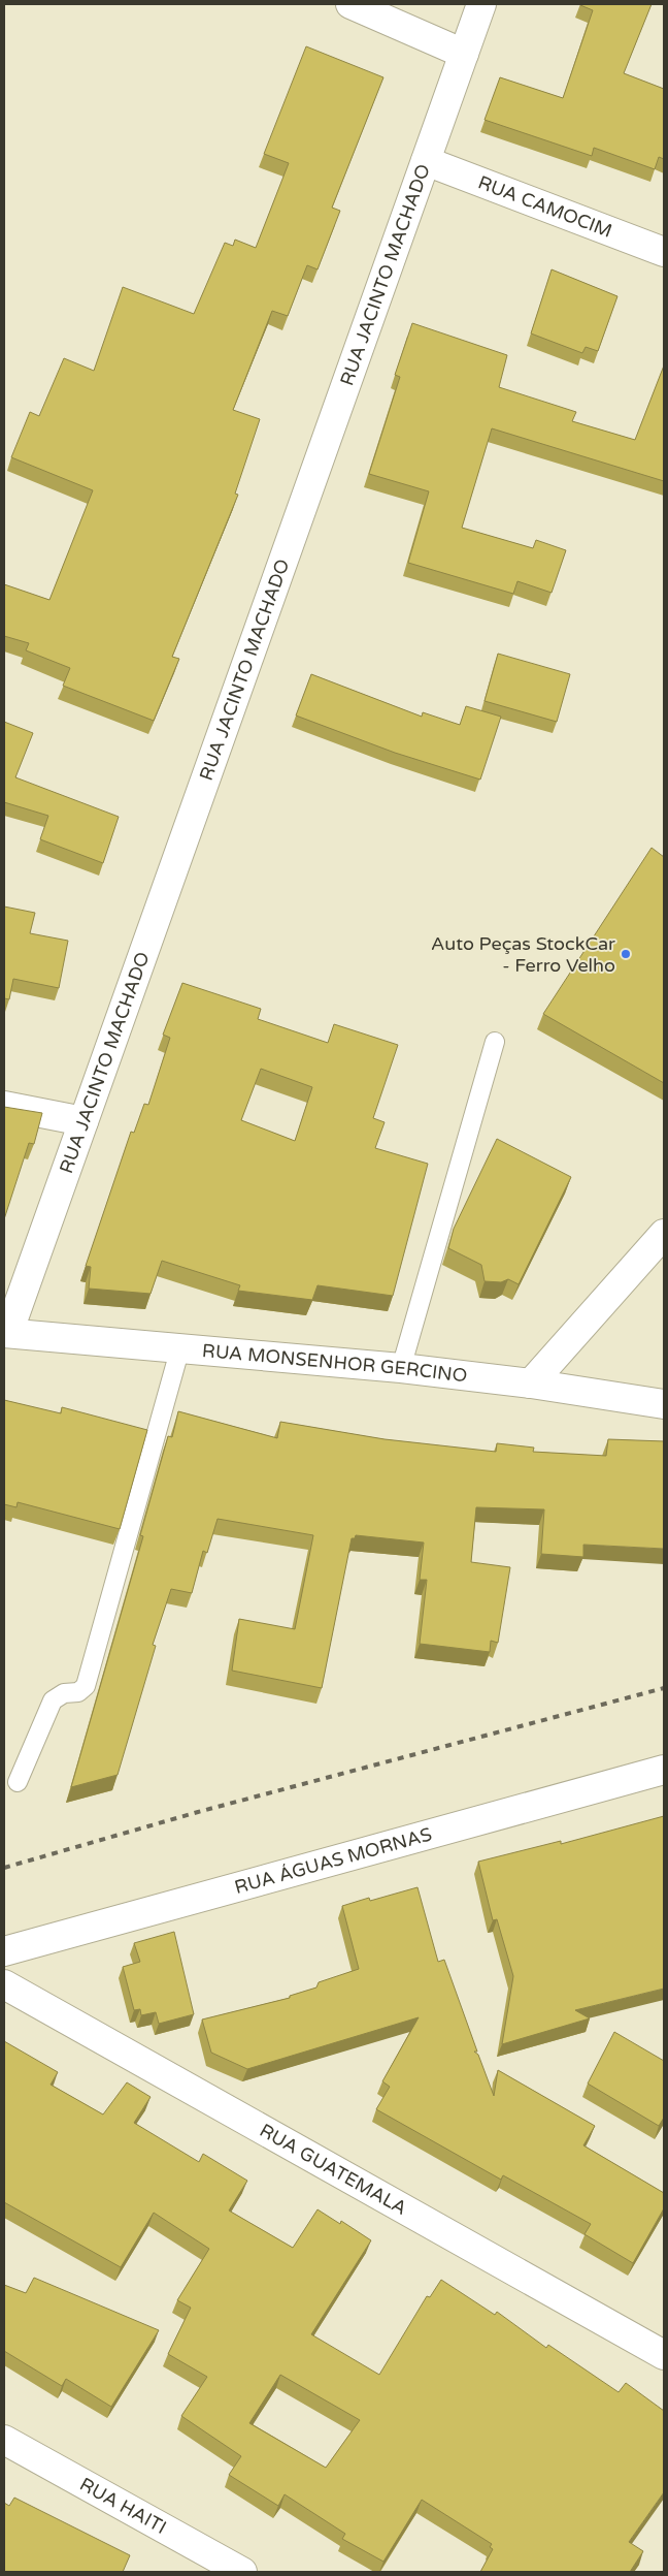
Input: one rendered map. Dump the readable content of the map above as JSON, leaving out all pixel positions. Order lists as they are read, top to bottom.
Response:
{
  "streets": {
    "street": [
      "RUA CAMOCIM",
      "RUA JACINTO MACHADO",
      "RUA MONSENHOR GERCINO",
      "RUA ÁGUAS MORNAS",
      "RUA GUATEMALA",
      "RUA HAITI"
    ]
  },
  "crossings": [
    ["RUA CAMOCIM", "RUA JACINTO MACHADO"],
    ["RUA JACINTO MACHADO", "RUA MONSENHOR GERCINO"]
  ],
  "places": ["Auto Peças StockCar - Ferro Velho"]
}
